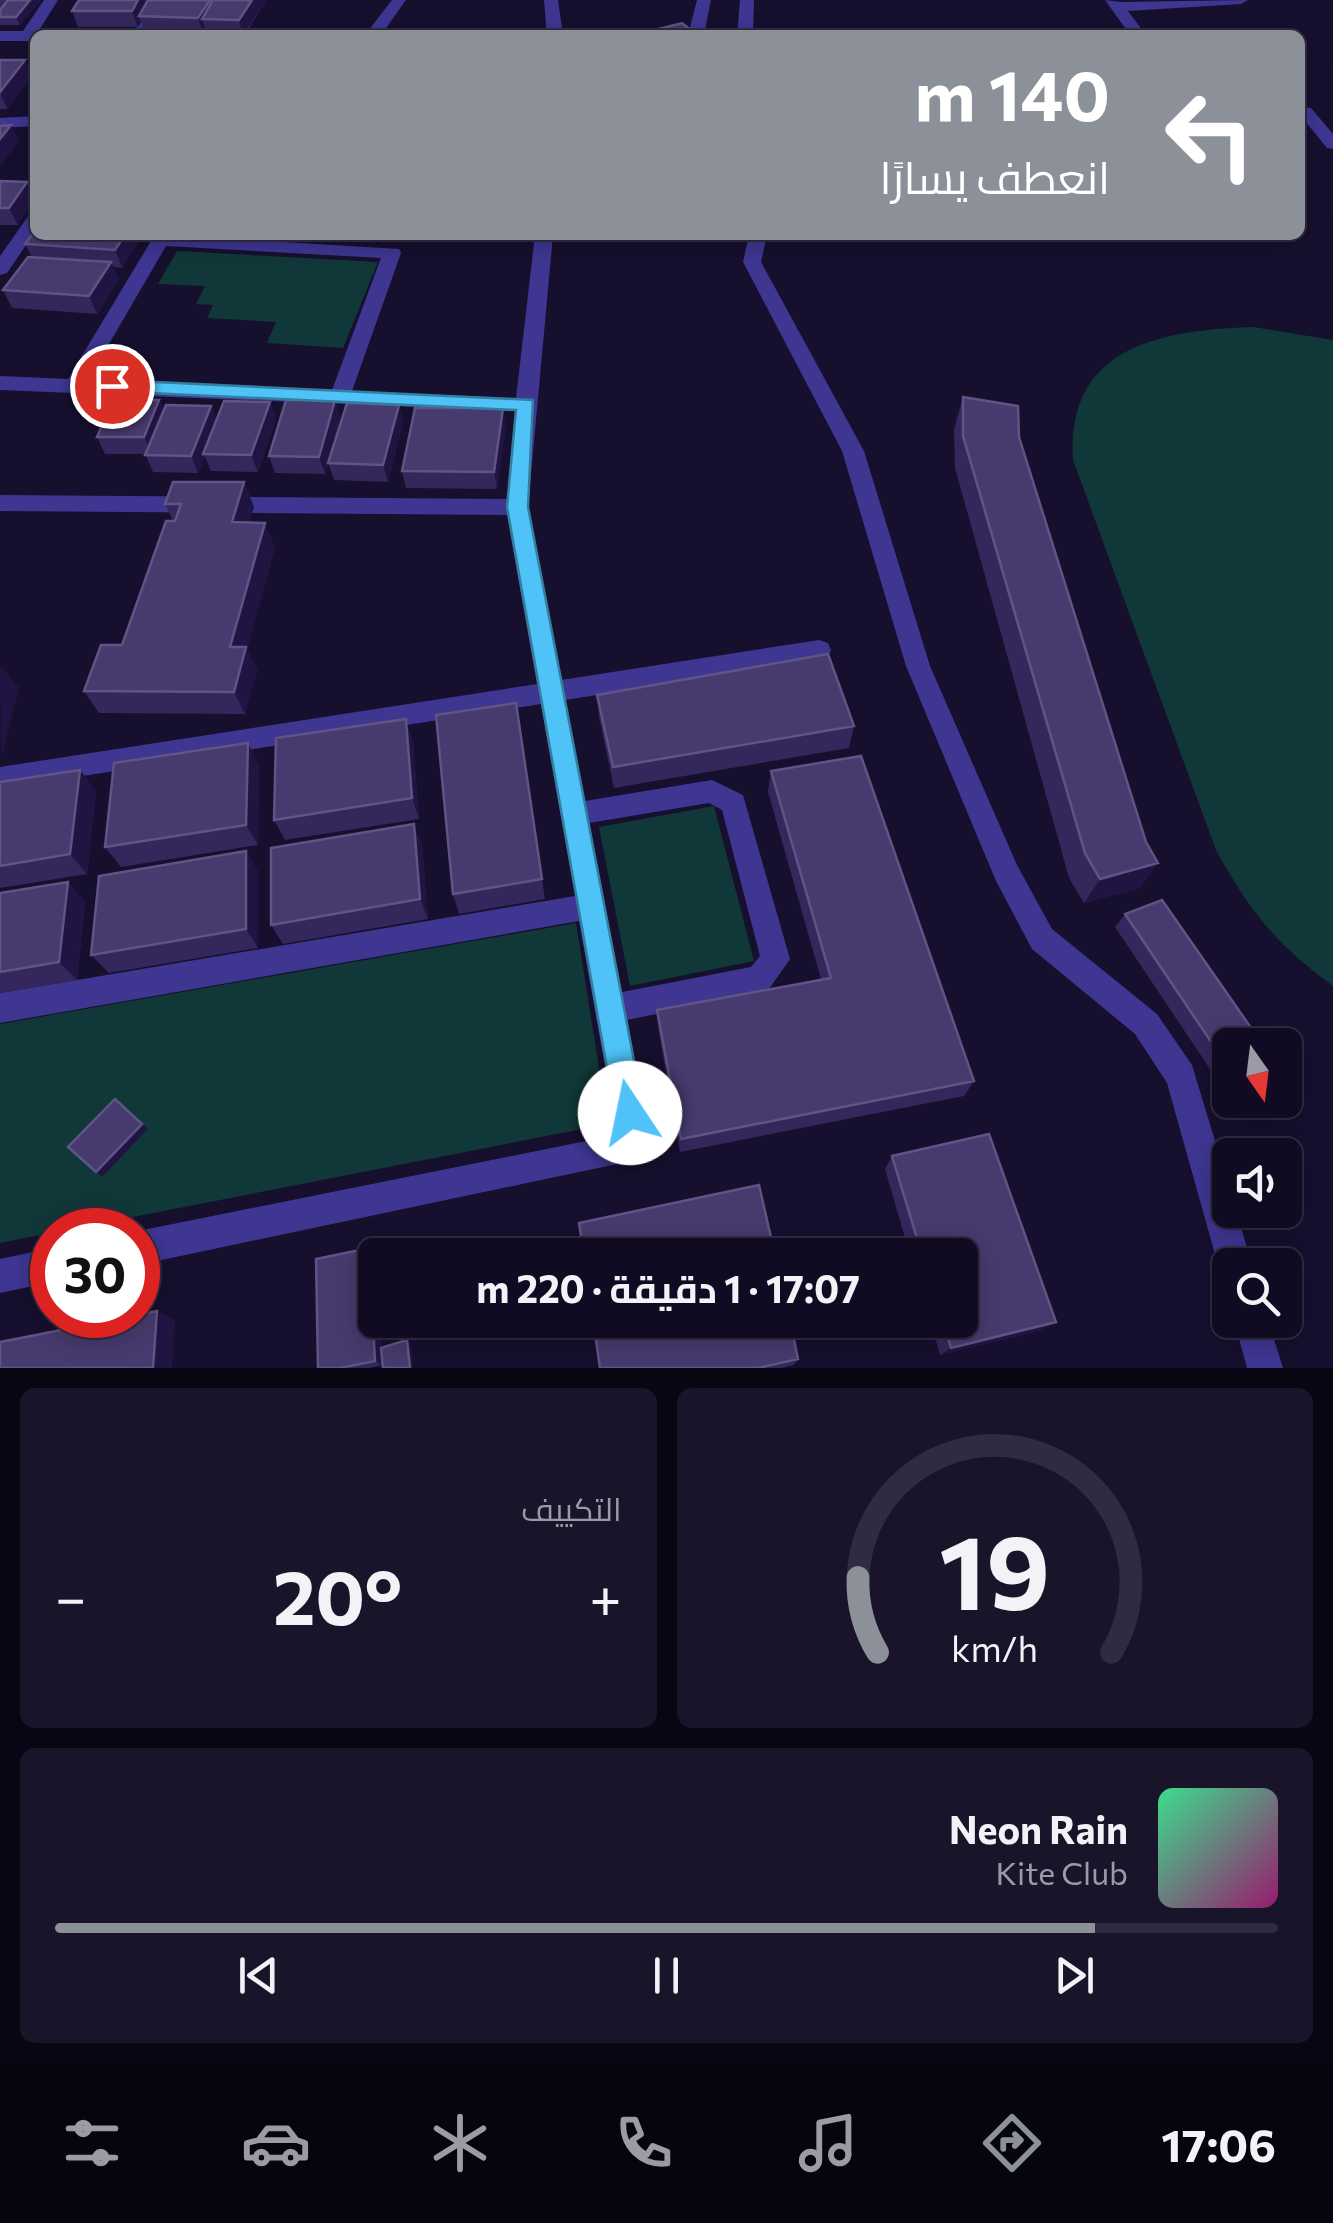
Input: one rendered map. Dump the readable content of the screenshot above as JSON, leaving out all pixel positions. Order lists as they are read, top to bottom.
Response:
{
  "north": "bottom",
  "page": {
    "turn": ["140 m", "انعطف يسارًا"],
    "limit": "30",
    "trip": "17:07 · 1 دقيقة · 220 m",
    "tile": "التكييف",
    "heat": ["−", "20°", "+"],
    "song": ["Neon Rain", "Kite Club"],
    "tabs": "17:06",
    "gauge": ["19", "km/h"]
  }
}
